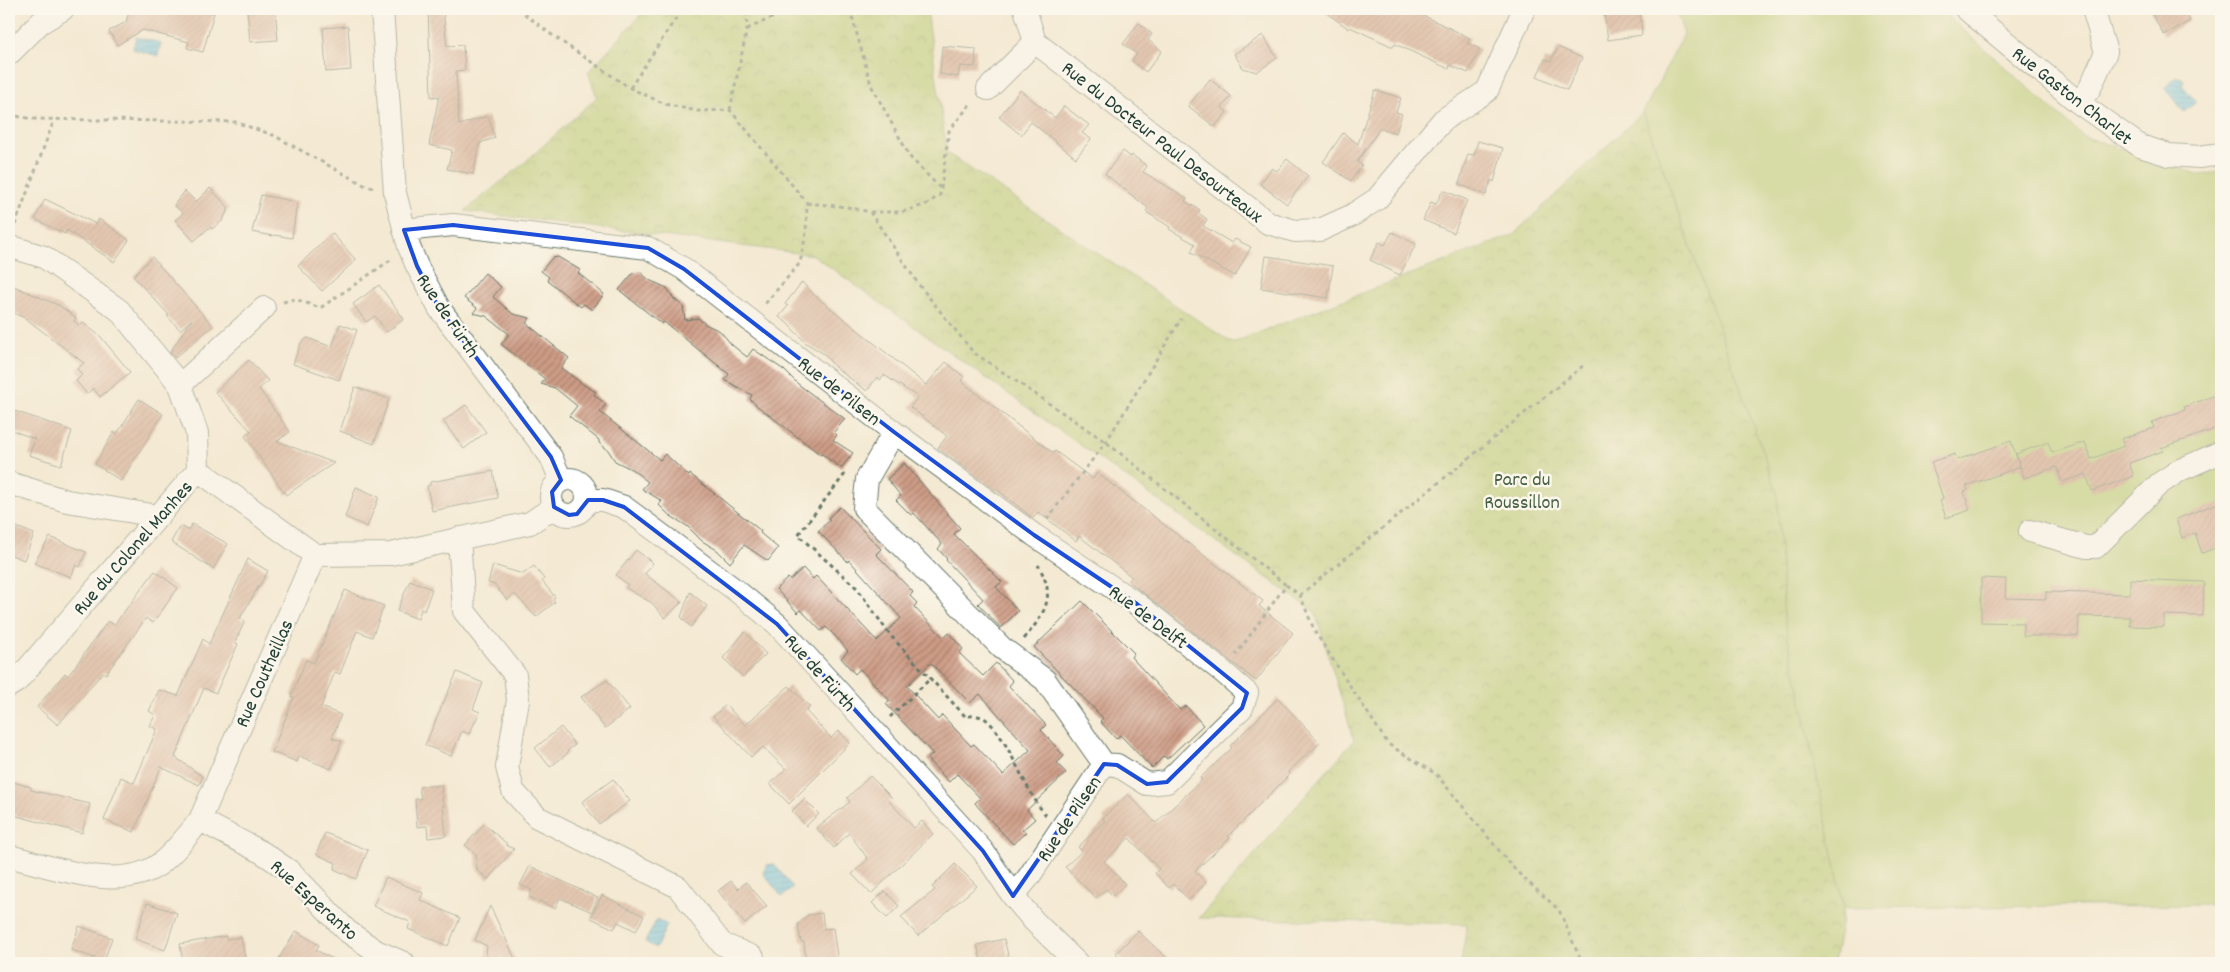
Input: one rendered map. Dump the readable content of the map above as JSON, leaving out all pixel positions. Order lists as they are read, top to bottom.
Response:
{
  "streets": {
    "street": [
      "Rue Gaston Charlet",
      "Rue du Docteur Paul Desourteaux",
      "Rue de Fürth",
      "Rue de Pilsen",
      "Rue du Colonel Manhes",
      "Rue de Delft",
      "Rue Coutheillas",
      "Rue Esperanto"
    ]
  },
  "crossings": [
    ["Rue de Fürth", "Rue de Pilsen"],
    ["Rue de Pilsen", "Rue de Delft"],
    ["Rue du Colonel Manhes", "Rue Coutheillas"],
    ["Rue Coutheillas", "Rue Esperanto"]
  ],
  "parks": ["Parc du Roussillon"]
}
